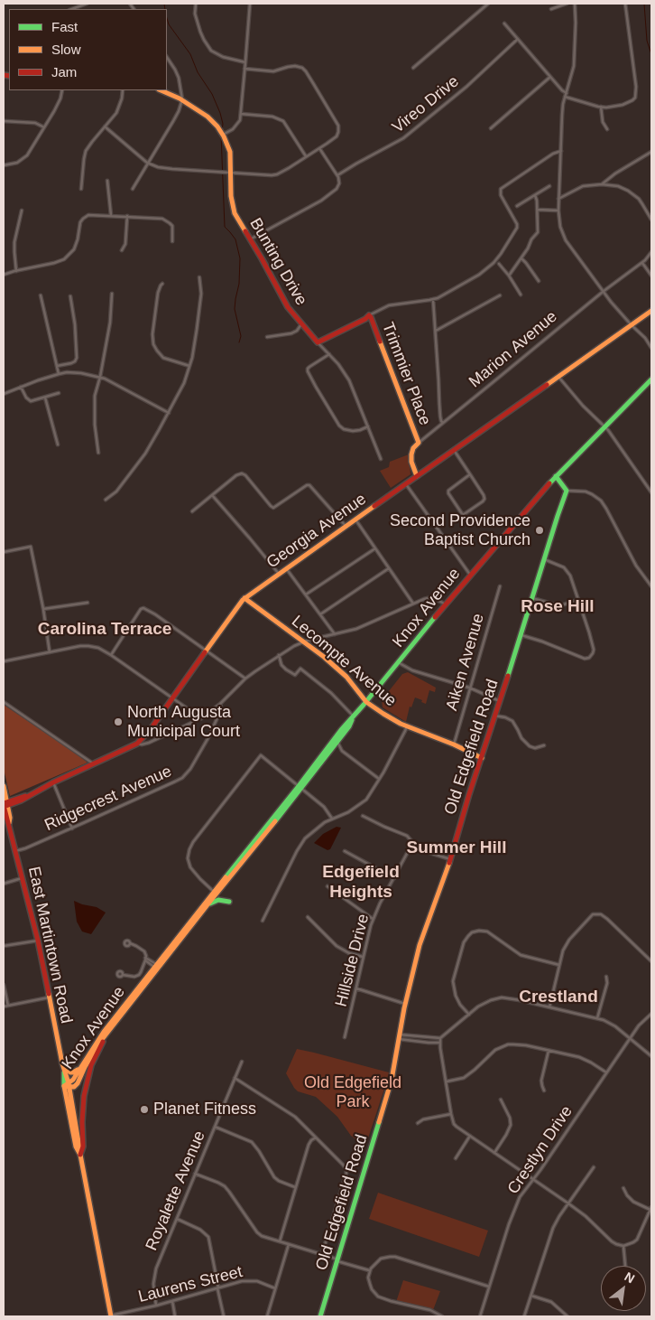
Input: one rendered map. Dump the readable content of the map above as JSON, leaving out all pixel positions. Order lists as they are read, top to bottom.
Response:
{
  "streets": {
    "main road": [
      "Bunting Drive",
      "Trimmier Place",
      "Georgia Avenue",
      "Knox Avenue",
      "Lecompte Avenue",
      "Old Edgefield Road",
      "East Martintown Road"
    ],
    "street": [
      "Vireo Drive",
      "Marion Avenue",
      "Aiken Avenue",
      "Ridgecrest Avenue",
      "Hillside Drive",
      "Crestlyn Drive",
      "Royalette Avenue",
      "Laurens Street"
    ]
  },
  "crossings": [
    ["Marion Avenue", "Trimmier Place"],
    ["Georgia Avenue", "Lecompte Avenue"],
    ["Georgia Avenue", "East Martintown Road"],
    ["Knox Avenue", "Lecompte Avenue"],
    ["Knox Avenue", "East Martintown Road"],
    ["Lecompte Avenue", "Aiken Avenue"],
    ["Lecompte Avenue", "Old Edgefield Road"],
    ["Ridgecrest Avenue", "East Martintown Road"],
    ["East Martintown Road", "Laurens Street"],
    ["Royalette Avenue", "Laurens Street"]
  ],
  "districts": [
    "Rose Hill",
    "Carolina Terrace",
    "Summer Hill",
    "Edgefield Heights",
    "Crestland"
  ],
  "parks": ["Old Edgefield Park"],
  "places": ["Second Providence Baptist Church", "North Augusta Municipal Court", "Planet Fitness"],
  "legend": ["Fast", "Slow", "Jam"],
  "north": "top right"
}
